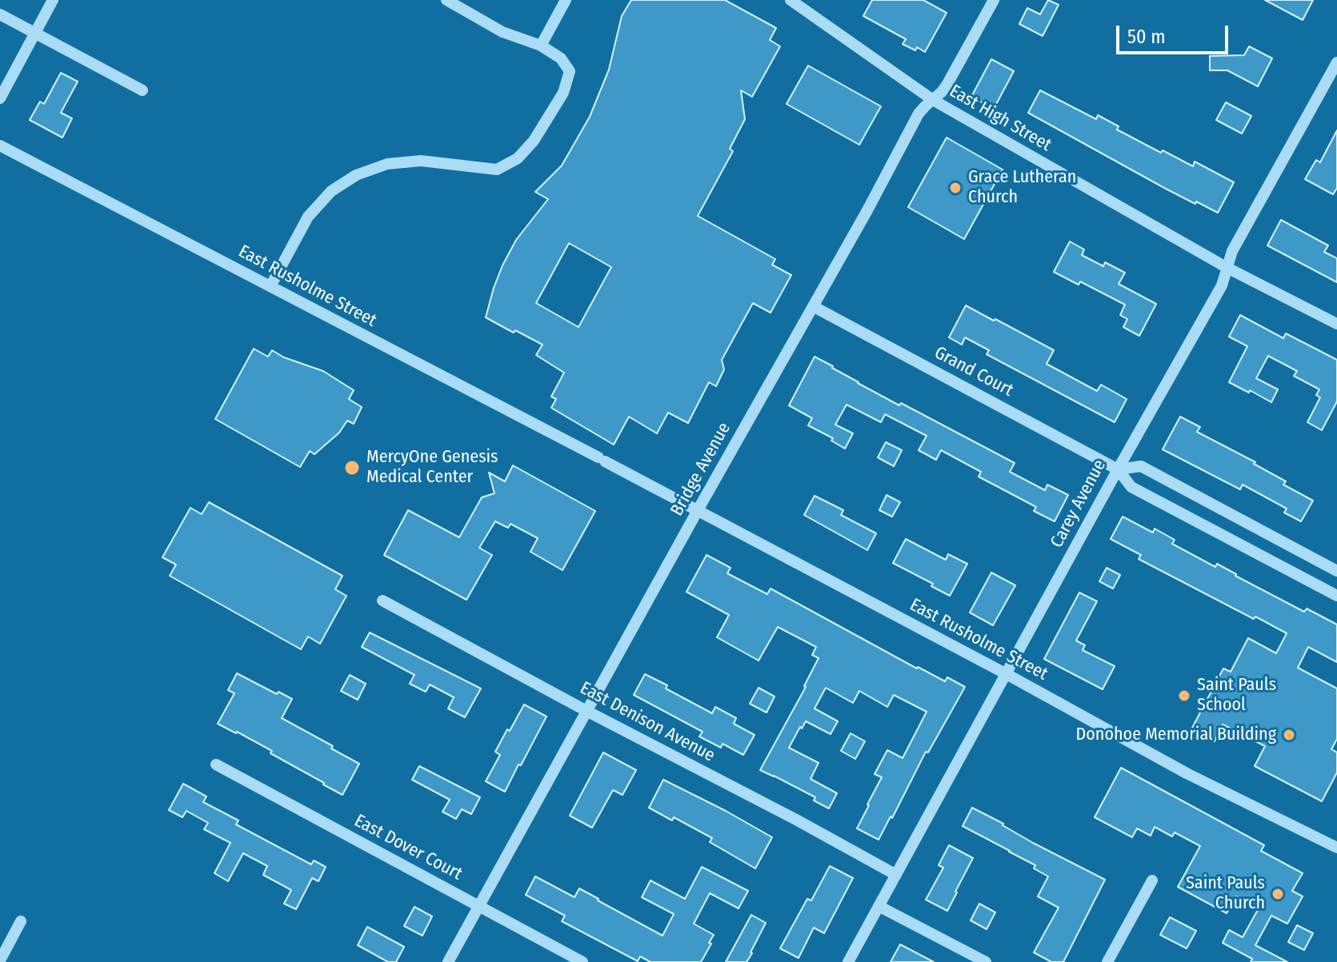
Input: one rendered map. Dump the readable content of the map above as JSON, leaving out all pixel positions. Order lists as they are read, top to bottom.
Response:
{
  "streets": {
    "street": [
      "East High Street",
      "East Rusholme Street",
      "Grand Court",
      "Bridge Avenue",
      "Carey Avenue",
      "East Denison Avenue",
      "East Dover Court"
    ]
  },
  "crossings": [
    ["East High Street", "Bridge Avenue"],
    ["East High Street", "Carey Avenue"],
    ["East Rusholme Street", "Bridge Avenue"],
    ["East Rusholme Street", "Carey Avenue"],
    ["Grand Court", "Bridge Avenue"],
    ["Grand Court", "Carey Avenue"],
    ["Bridge Avenue", "East Denison Avenue"],
    ["Bridge Avenue", "East Dover Court"],
    ["Carey Avenue", "East Denison Avenue"]
  ],
  "places": [
    "Grace Lutheran Church",
    "MercyOne Genesis Medical Center",
    "Saint Pauls School",
    "Donohoe Memorial Building",
    "Saint Pauls Church"
  ],
  "scale_bar": "50 m"
}
